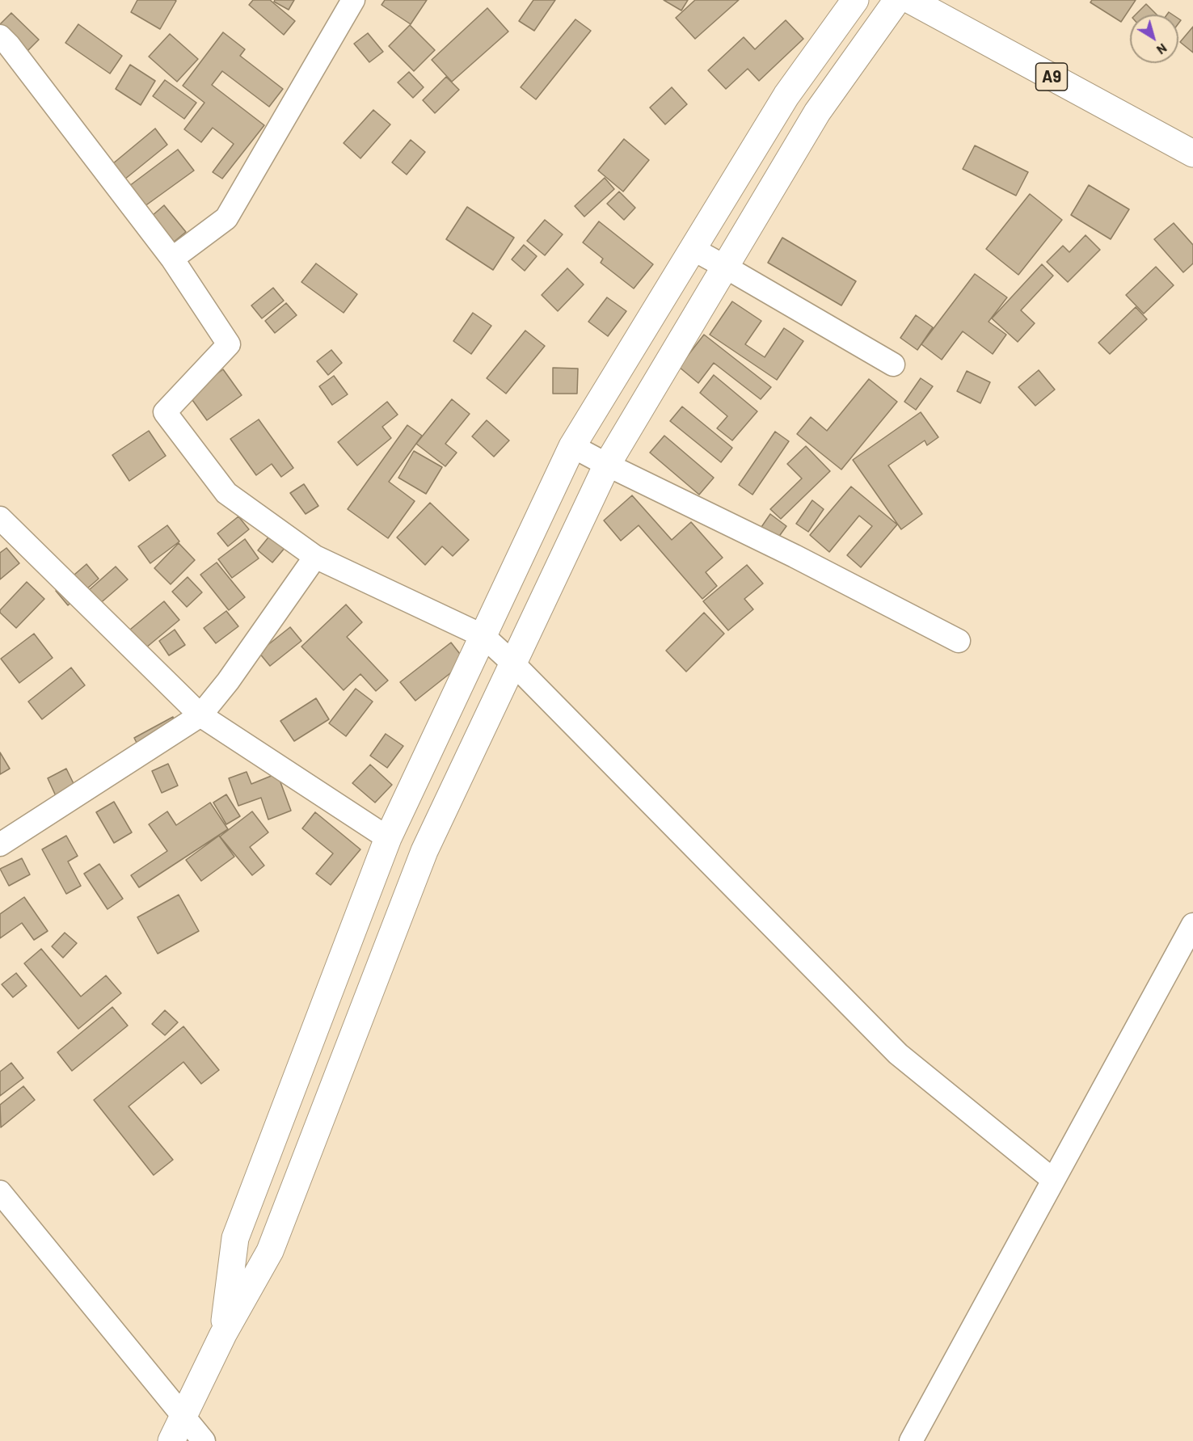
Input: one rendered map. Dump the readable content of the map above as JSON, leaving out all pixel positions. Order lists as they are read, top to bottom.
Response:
{
  "streets": {
    "street": ["A9"]
  },
  "north": "bottom right"
}
